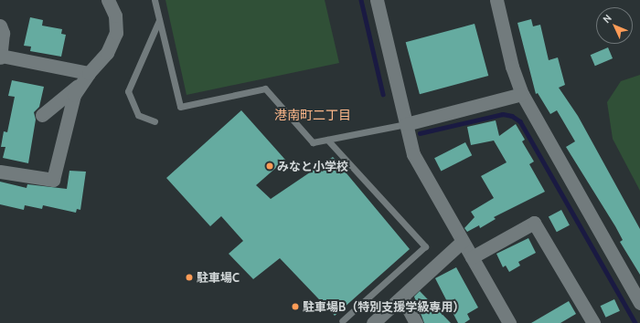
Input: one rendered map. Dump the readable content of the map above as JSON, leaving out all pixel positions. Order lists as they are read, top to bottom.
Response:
{
  "districts": ["港南町二丁目"],
  "places": ["みなと小学校", "駐車場C", "駐車場B（特別支援学級専用）"],
  "north": "top left"
}
